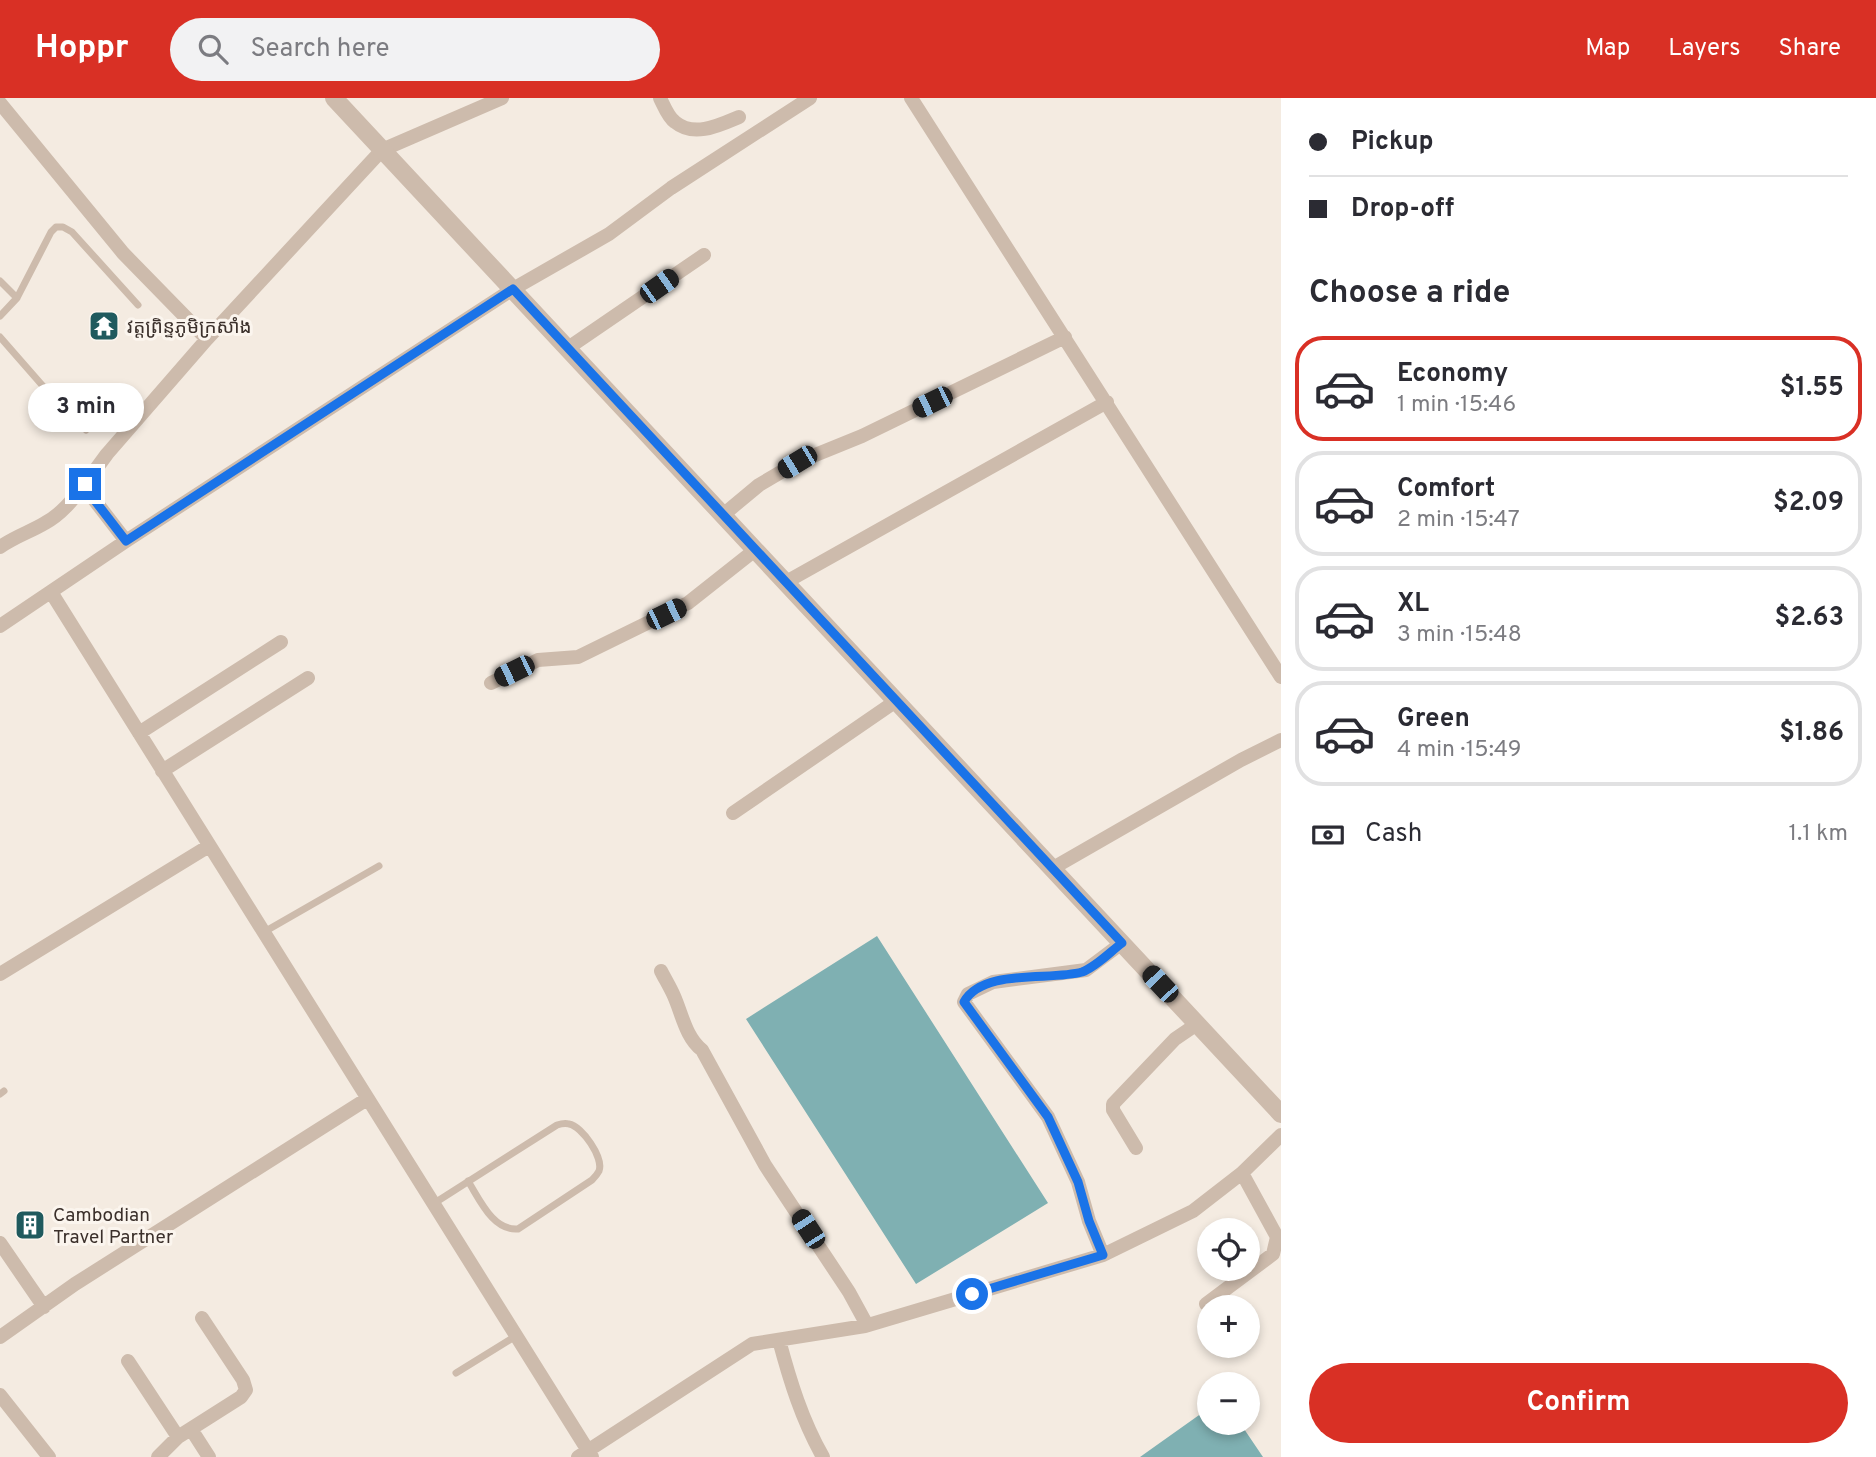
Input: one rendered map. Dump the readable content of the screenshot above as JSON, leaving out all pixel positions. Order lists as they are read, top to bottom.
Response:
{
  "places": {
    "temple": ["វត្តព្រិន្ទភូមិក្រសាំង"],
    "building": ["Cambodian Travel Partner"]
  },
  "page": {
    "header": "Hoppr",
    "search": "Search here",
    "nav": ["Map", "Layers", "Share"],
    "banner": ["Pickup", "Drop-off"],
    "heading": "Choose a ride",
    "list": [
      {
        "name": "Economy",
        "note": "1 min · 15:46",
        "value": "$1.55"
      },
      {
        "name": "Comfort",
        "note": "2 min · 15:47",
        "value": "$2.09"
      },
      {
        "name": "XL",
        "note": "3 min · 15:48",
        "value": "$2.63"
      },
      {
        "name": "Green",
        "note": "4 min · 15:49",
        "value": "$1.86"
      }
    ],
    "bubble": "3 min",
    "pay": ["Cash", "1.1 km"],
    "map_buttons": ["+", "−"],
    "buttons": "Confirm"
  }
}
